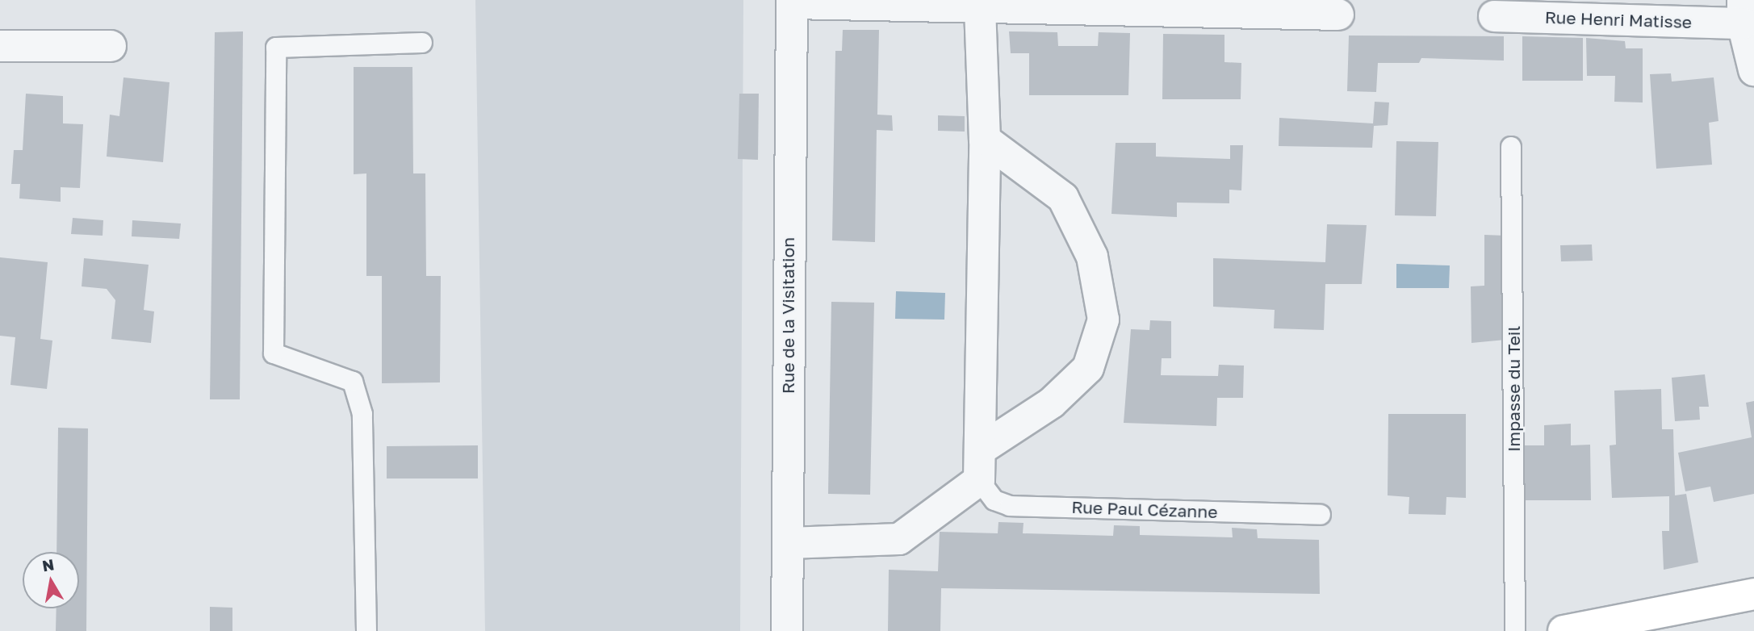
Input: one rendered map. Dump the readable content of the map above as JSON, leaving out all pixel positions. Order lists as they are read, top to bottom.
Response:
{
  "streets": {
    "street": ["Rue Henri Matisse", "Rue de la Visitation"],
    "lane": ["Impasse du Teil", "Rue Paul Cézanne"]
  },
  "north": "top"
}
